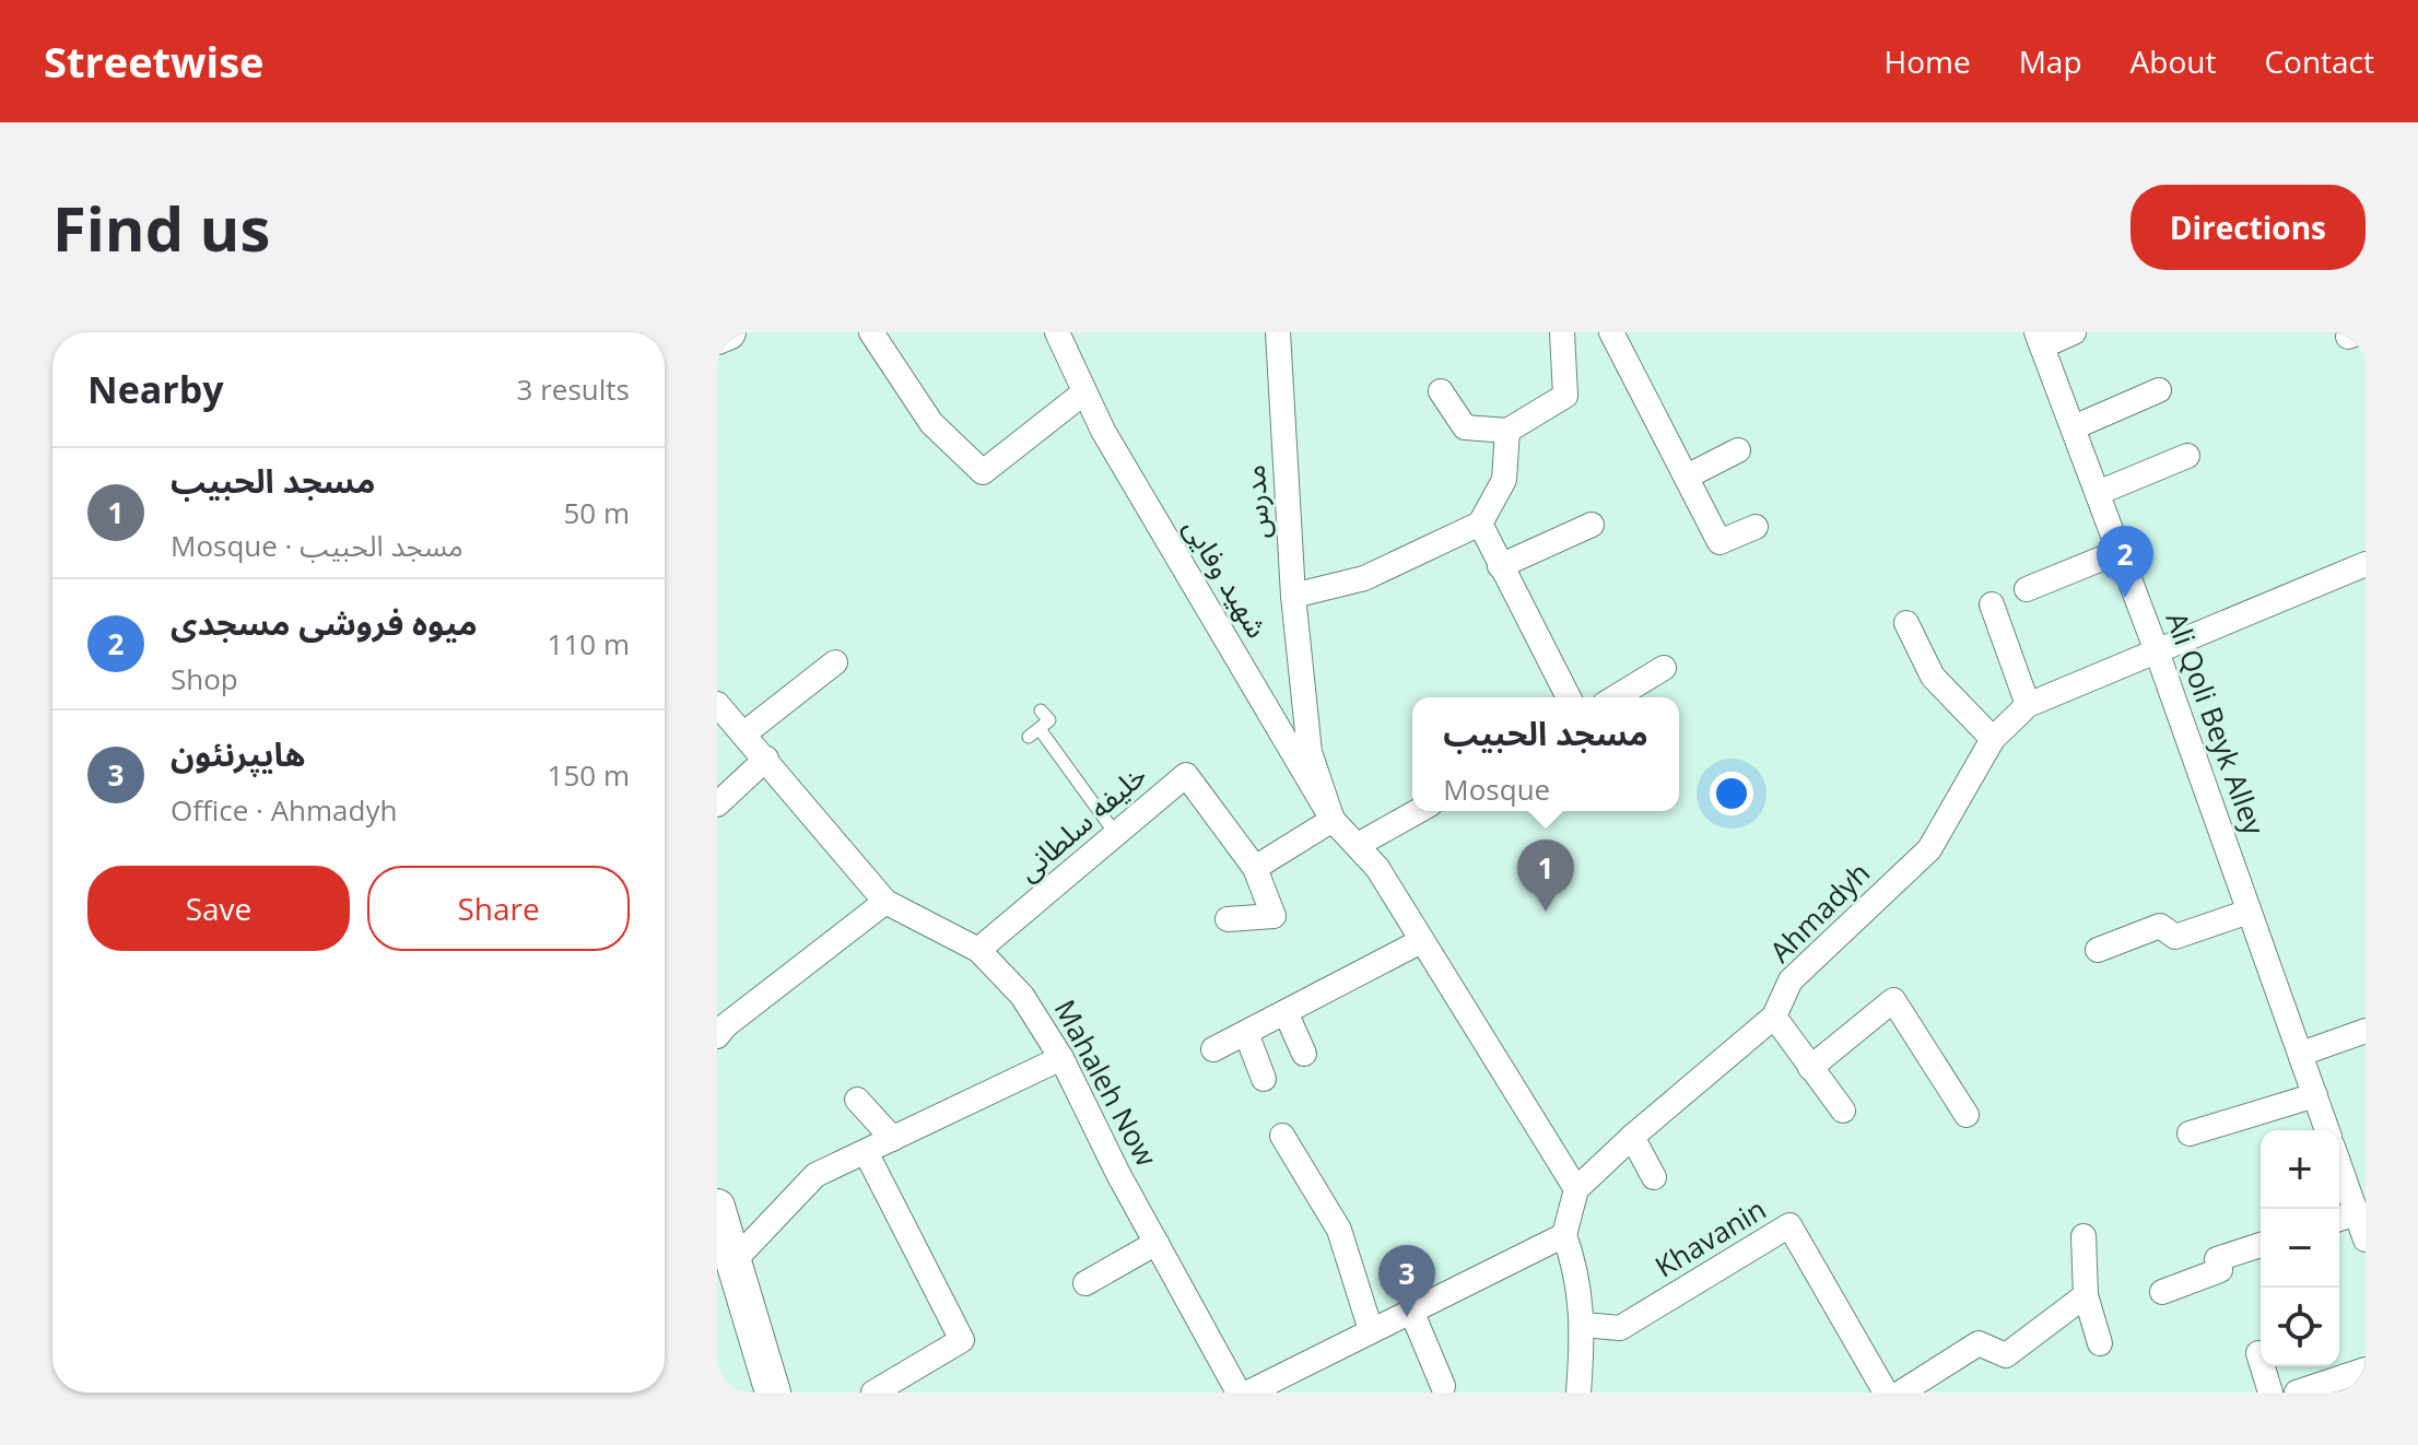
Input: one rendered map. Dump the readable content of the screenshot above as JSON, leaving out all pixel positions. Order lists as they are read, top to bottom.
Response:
{
  "streets": {
    "street": [
      "مدرس",
      "شهید وفایی",
      "Ali Qoli Beyk Alley",
      "خلیفه سلطانی",
      "Ahmadyh",
      "Mahaleh Now",
      "Khavanin"
    ]
  },
  "crossings": [
    ["مدرس", "شهید وفایی"],
    ["شهید وفایی", "Ahmadyh"],
    ["Ali Qoli Beyk Alley", "Ahmadyh"],
    ["خلیفه سلطانی", "Mahaleh Now"]
  ],
  "page": {
    "header": "Streetwise",
    "nav": [
      "Home",
      "Map",
      "About",
      "Contact"
    ],
    "buttons": [
      "Directions",
      ["Save", "Share"]
    ],
    "title": "Find us",
    "heading": ["Nearby", "3 results"],
    "list": [
      {
        "mark": "1",
        "name": "مسجد الحبیب",
        "note": "Mosque · مسجد الحبیب",
        "value": "50 m"
      },
      {
        "mark": "2",
        "name": "میوه فروشی مسجدی",
        "note": "Shop",
        "value": "110 m"
      },
      {
        "mark": "3",
        "name": "هایپرنئون",
        "note": "Office · Ahmadyh",
        "value": "150 m"
      }
    ],
    "pins": ["2", "1", "3"],
    "popup": ["مسجد الحبیب", "Mosque"],
    "map_buttons": ["+", "−"]
  }
}
